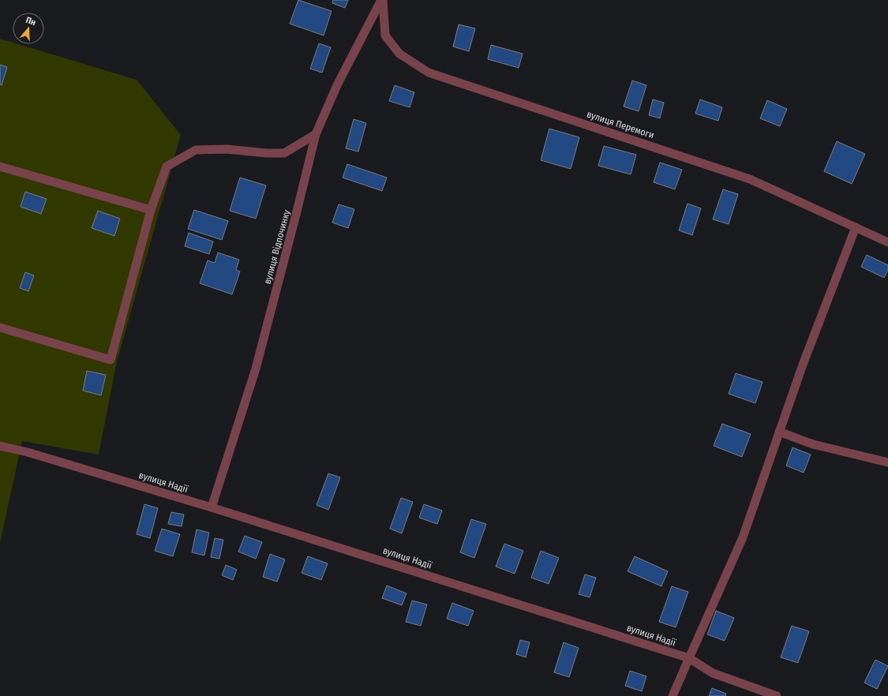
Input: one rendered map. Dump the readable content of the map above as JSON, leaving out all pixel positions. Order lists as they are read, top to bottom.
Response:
{
  "streets": {
    "street": ["вулиця Перемоги", "вулиця Відпочинку", "вулиця Надії"]
  },
  "crossings": [
    ["вулиця Перемоги", "вулиця Відпочинку"],
    ["вулиця Відпочинку", "вулиця Надії"]
  ],
  "north": "top"
}
